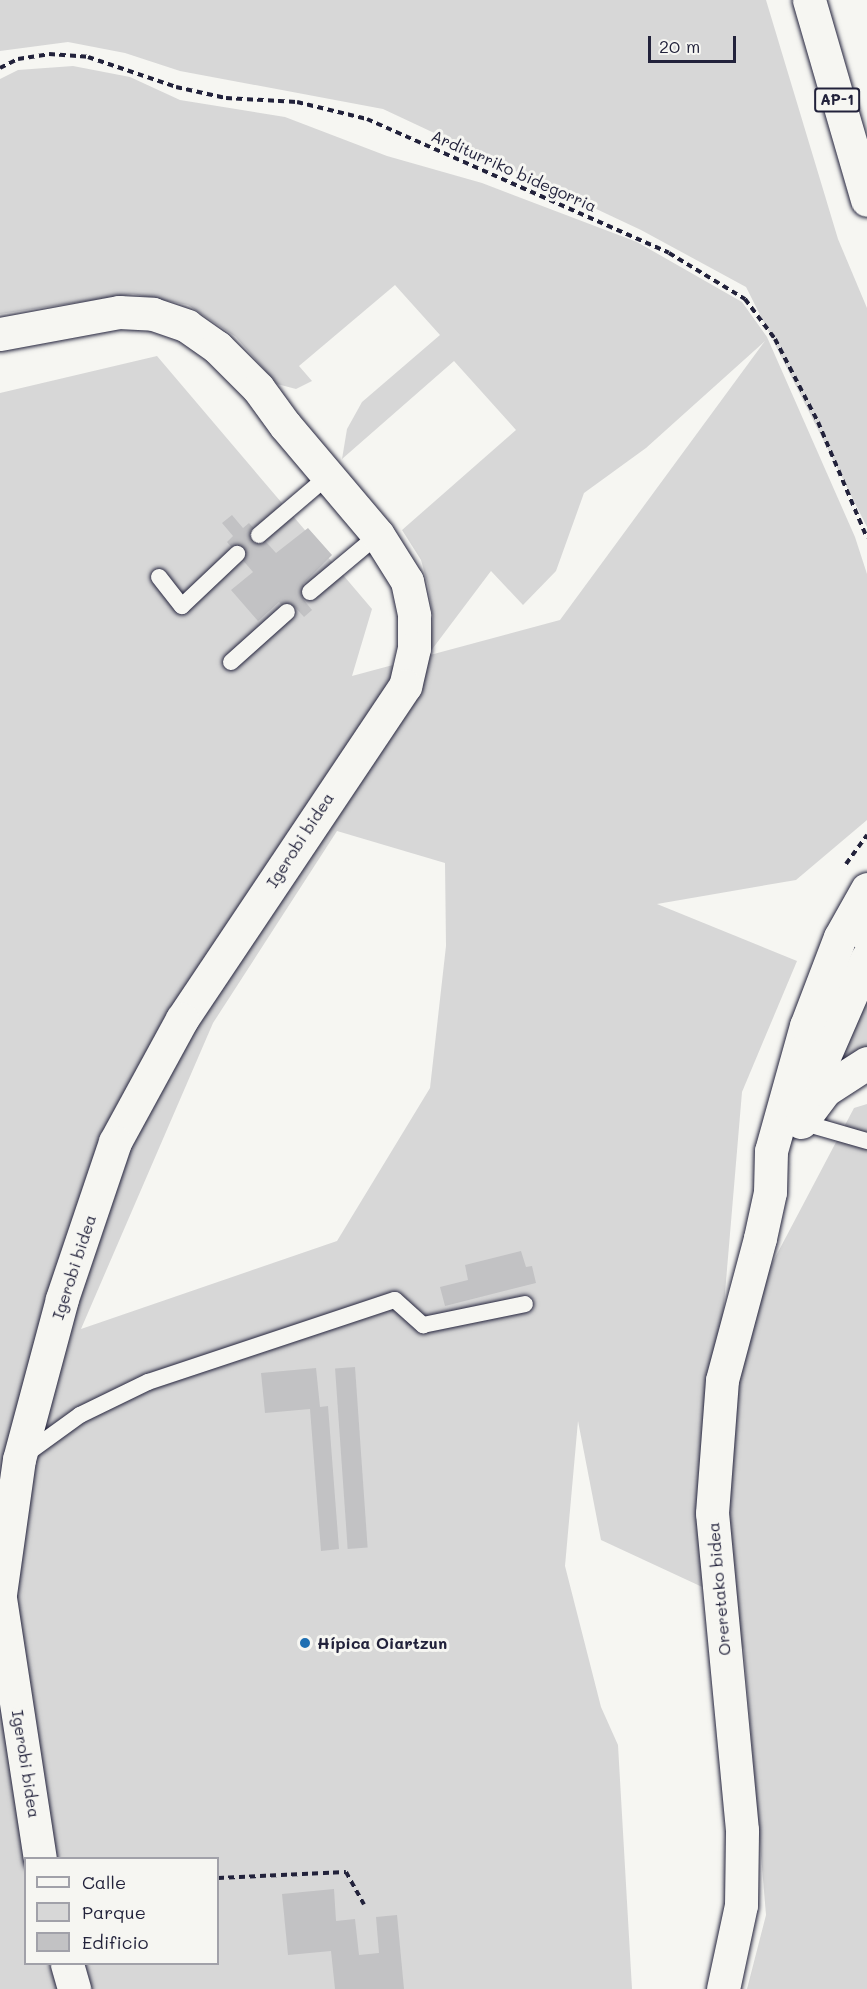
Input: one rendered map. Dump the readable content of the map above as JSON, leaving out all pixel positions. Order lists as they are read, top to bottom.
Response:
{
  "streets": {
    "main road": ["AP-1", "Igerobi bidea", "Oreretako bidea"],
    "path": ["Arditurriko bidegorria"]
  },
  "places": ["Hípica Oiartzun"],
  "legend": ["Calle", "Parque", "Edificio"],
  "scale_bar": "20 m"
}
